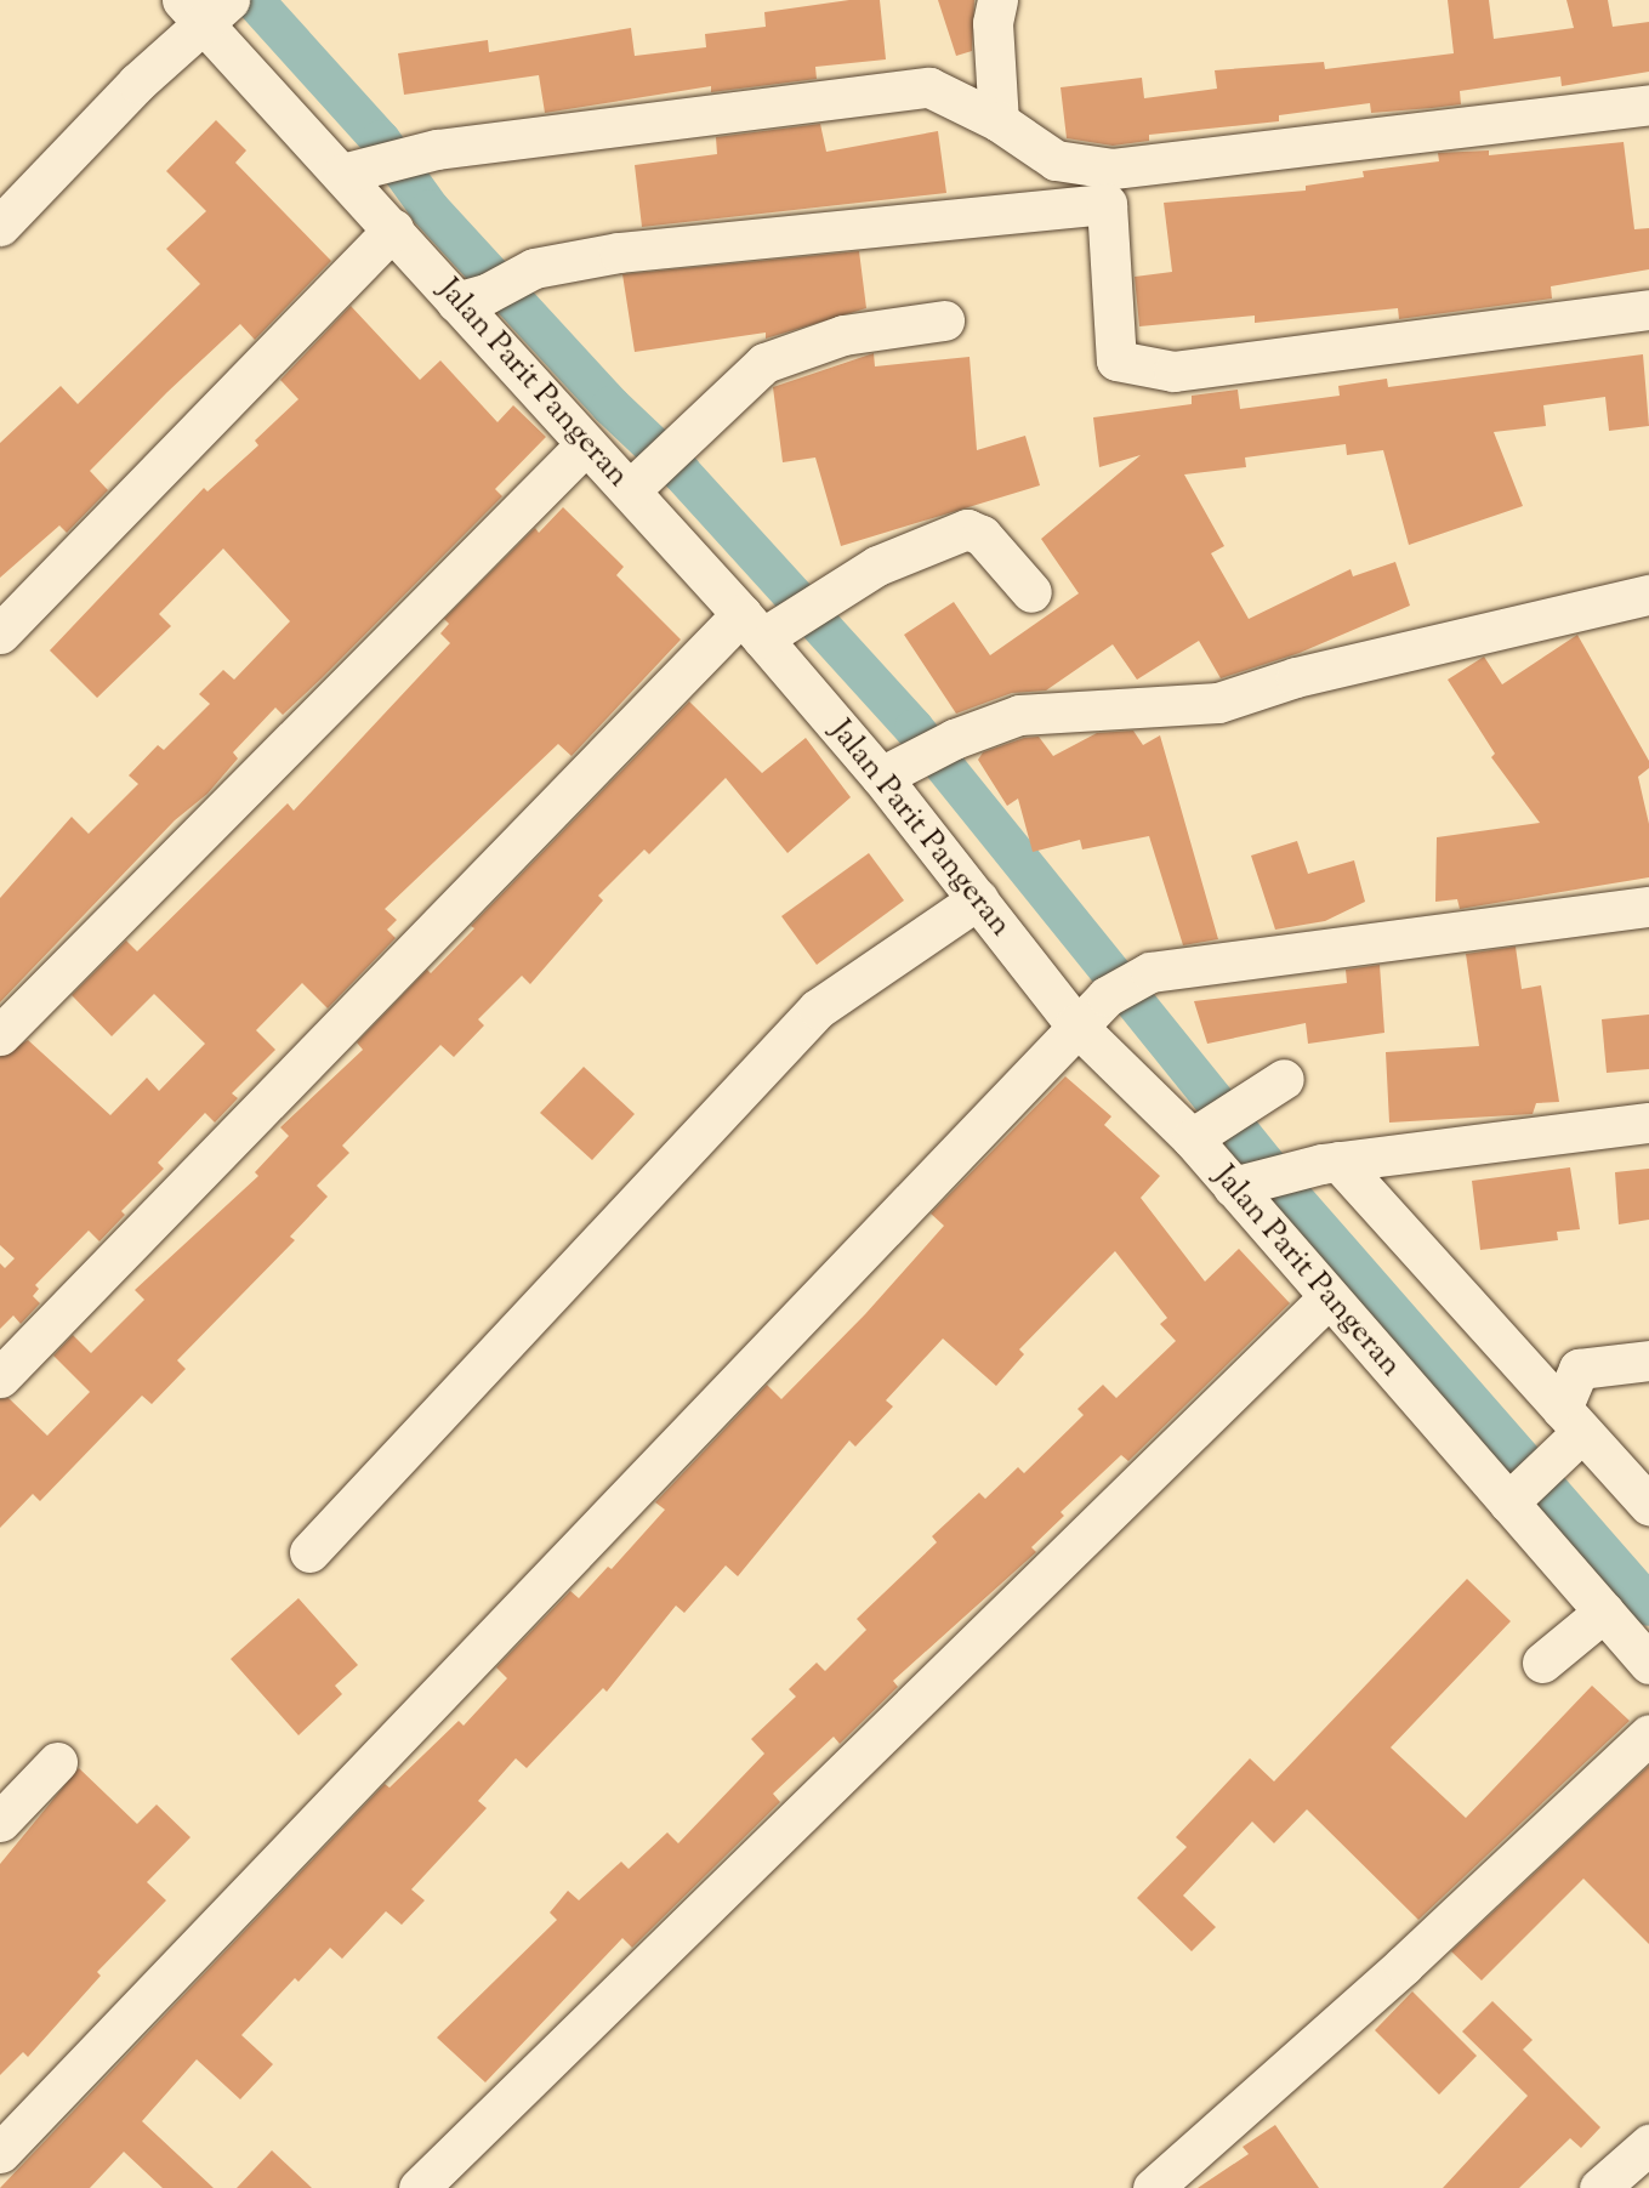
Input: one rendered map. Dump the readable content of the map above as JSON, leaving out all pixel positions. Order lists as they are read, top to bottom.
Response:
{
  "streets": {
    "street": ["Jalan Parit Pangeran"]
  }
}
